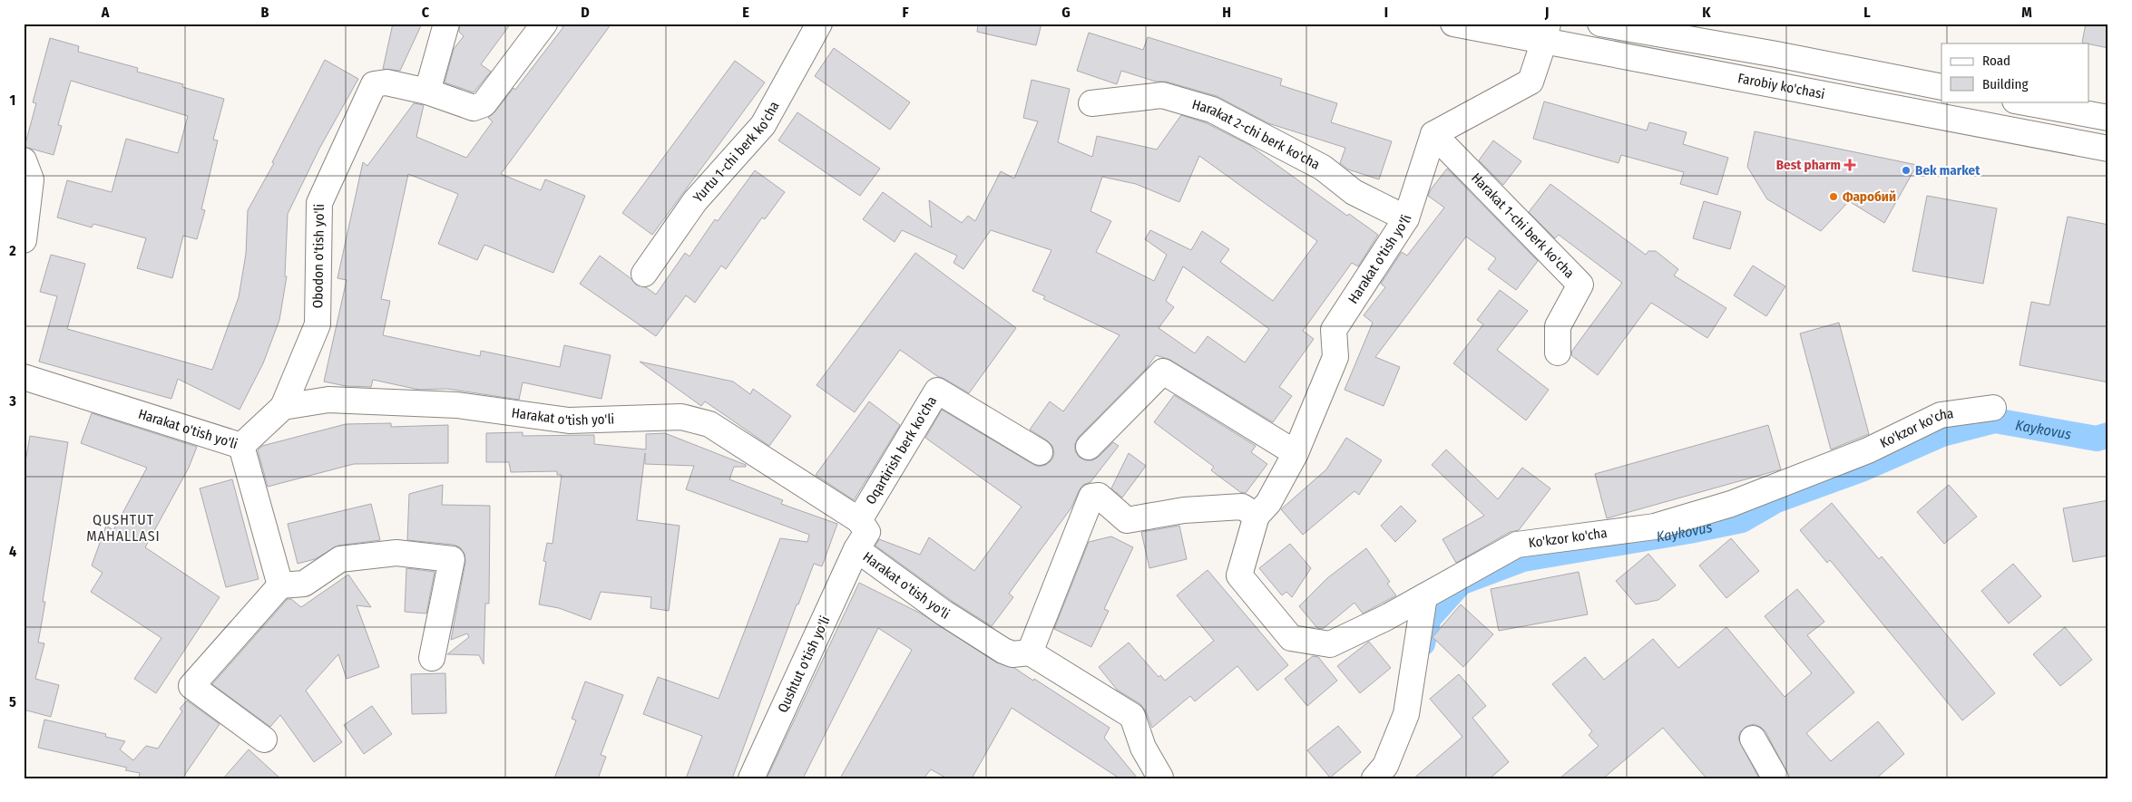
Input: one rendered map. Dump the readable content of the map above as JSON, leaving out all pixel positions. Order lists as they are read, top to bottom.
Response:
{
  "streets": {
    "street": [
      "Farobiy ko'chasi",
      "Harakat 2-chi berk ko'cha",
      "Yurtu 1-chi berk ko'cha",
      "Harakat 1-chi berk ko'cha",
      "Obodon o'tish yo'li",
      "Harakat o'tish yo'li",
      "Ko'kzor ko'cha",
      "Oqartirish berk ko'cha",
      "Qushtut o'tish yo'li"
    ]
  },
  "crossings": [
    ["Harakat 2-chi berk ko'cha", "Harakat o'tish yo'li"],
    ["Harakat 1-chi berk ko'cha", "Harakat o'tish yo'li"],
    ["Obodon o'tish yo'li", "Harakat o'tish yo'li"],
    ["Harakat o'tish yo'li", "Ko'kzor ko'cha"],
    ["Harakat o'tish yo'li", "Oqartirish berk ko'cha"],
    ["Harakat o'tish yo'li", "Qushtut o'tish yo'li"]
  ],
  "districts": ["QUSHTUT MAHALLASI"],
  "water": ["Kaykovus"],
  "places": {
    "health": ["Best pharm"],
    "other": ["Bek market", "Фаробий"]
  },
  "legend": ["Road", "Building"],
  "grid": {
    "columns": [
      "A",
      "B",
      "C",
      "D",
      "E",
      "F",
      "G",
      "H",
      "I",
      "J",
      "K",
      "L",
      "M"
    ],
    "rows": [
      "1",
      "2",
      "3",
      "4",
      "5"
    ]
  }
}
